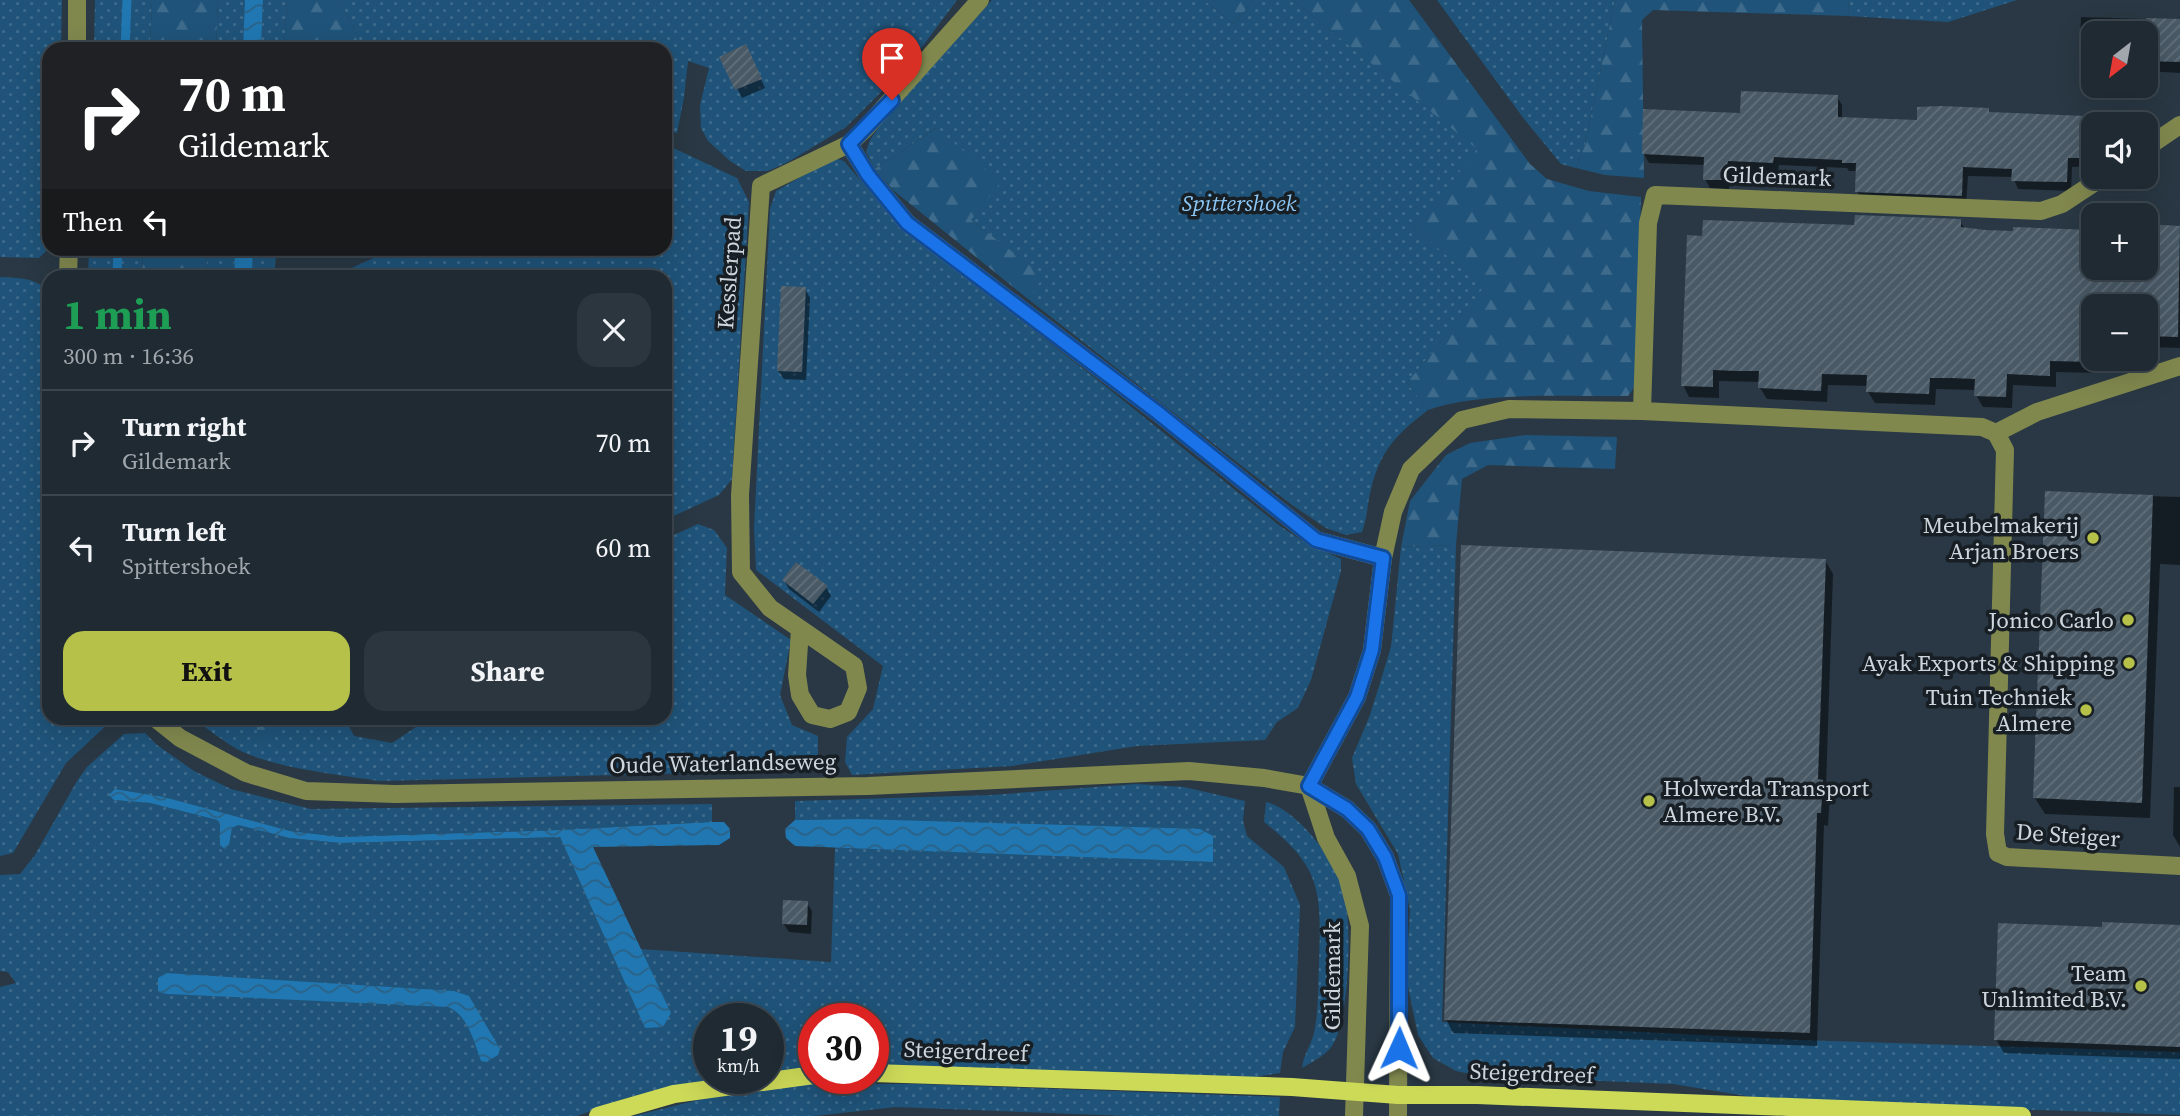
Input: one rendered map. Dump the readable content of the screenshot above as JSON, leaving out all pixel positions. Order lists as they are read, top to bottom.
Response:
{
  "streets": {
    "main road": ["Steigerdreef"],
    "street": [
      "Gildemark",
      "Kesslerpad",
      "Oude Waterlandseweg",
      "De Steiger"
    ]
  },
  "crossings": [
    ["Gildemark", "Oude Waterlandseweg"],
    ["Gildemark", "Steigerdreef"]
  ],
  "parks": ["Spittershoek"],
  "places": [
    "Meubelmakerij Arjan Broers",
    "Jonico Carlo",
    "Ayak Exports & Shipping",
    "Tuin Techniek Almere",
    "Holwerda Transport Almere B.V.",
    "Team Unlimited B.V."
  ],
  "north": "bottom left",
  "page": {
    "map_buttons": ["+", "−"],
    "turn": ["70 m", "Gildemark"],
    "then": "Then",
    "heading": ["1 min", "300 m · 16:36"],
    "list": [
      {
        "name": "Turn right",
        "note": "Gildemark",
        "value": "70 m"
      },
      {
        "name": "Turn left",
        "note": "Spittershoek",
        "value": "60 m"
      }
    ],
    "buttons": ["Exit", "Share"],
    "speed": "19 km/h",
    "limit": "30"
  }
}
